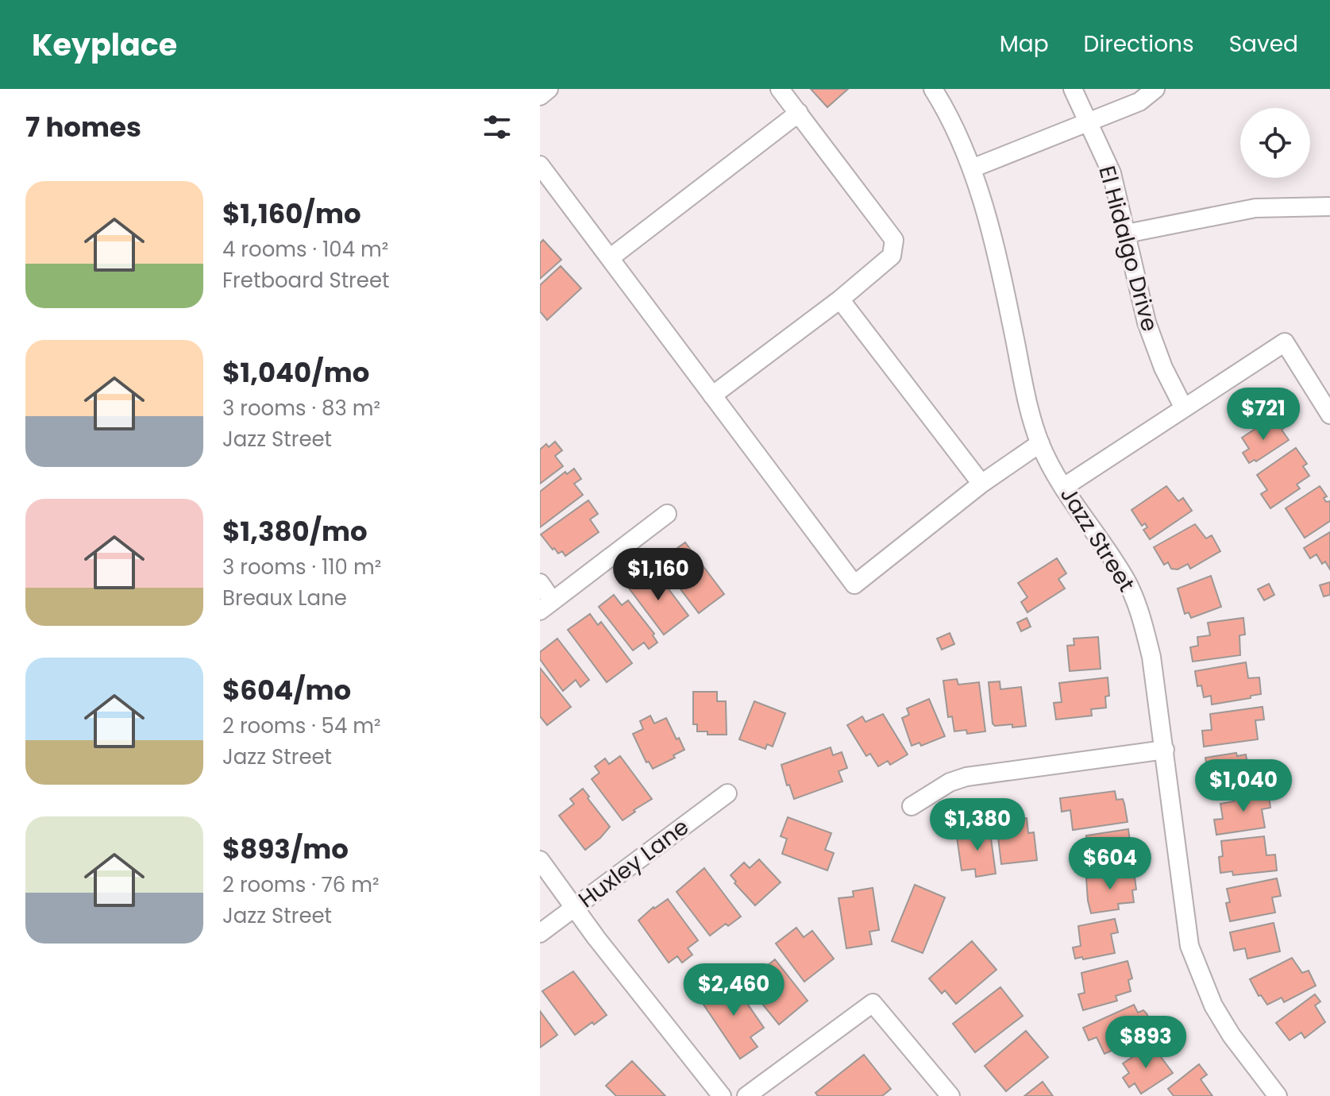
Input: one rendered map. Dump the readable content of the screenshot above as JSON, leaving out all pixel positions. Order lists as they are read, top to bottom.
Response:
{
  "streets": {
    "street": ["El Hidalgo Drive", "Jazz Street", "Huxley Lane"]
  },
  "page": {
    "header": "Keyplace",
    "nav": ["Map", "Directions", "Saved"],
    "heading": "7 homes",
    "list": [
      {
        "name": "$1,160/mo",
        "note": "4 rooms · 104 m² · Fretboard Street"
      },
      {
        "name": "$1,040/mo",
        "note": "3 rooms · 83 m² · Jazz Street"
      },
      {
        "name": "$1,380/mo",
        "note": "3 rooms · 110 m² · Breaux Lane"
      },
      {
        "name": "$604/mo",
        "note": "2 rooms · 54 m² · Jazz Street"
      },
      {
        "name": "$893/mo",
        "note": "2 rooms · 76 m² · Jazz Street"
      }
    ],
    "price": [
      "$721",
      "$1,160",
      "$1,040",
      "$1,380",
      "$604",
      "$2,460",
      "$893"
    ]
  }
}
